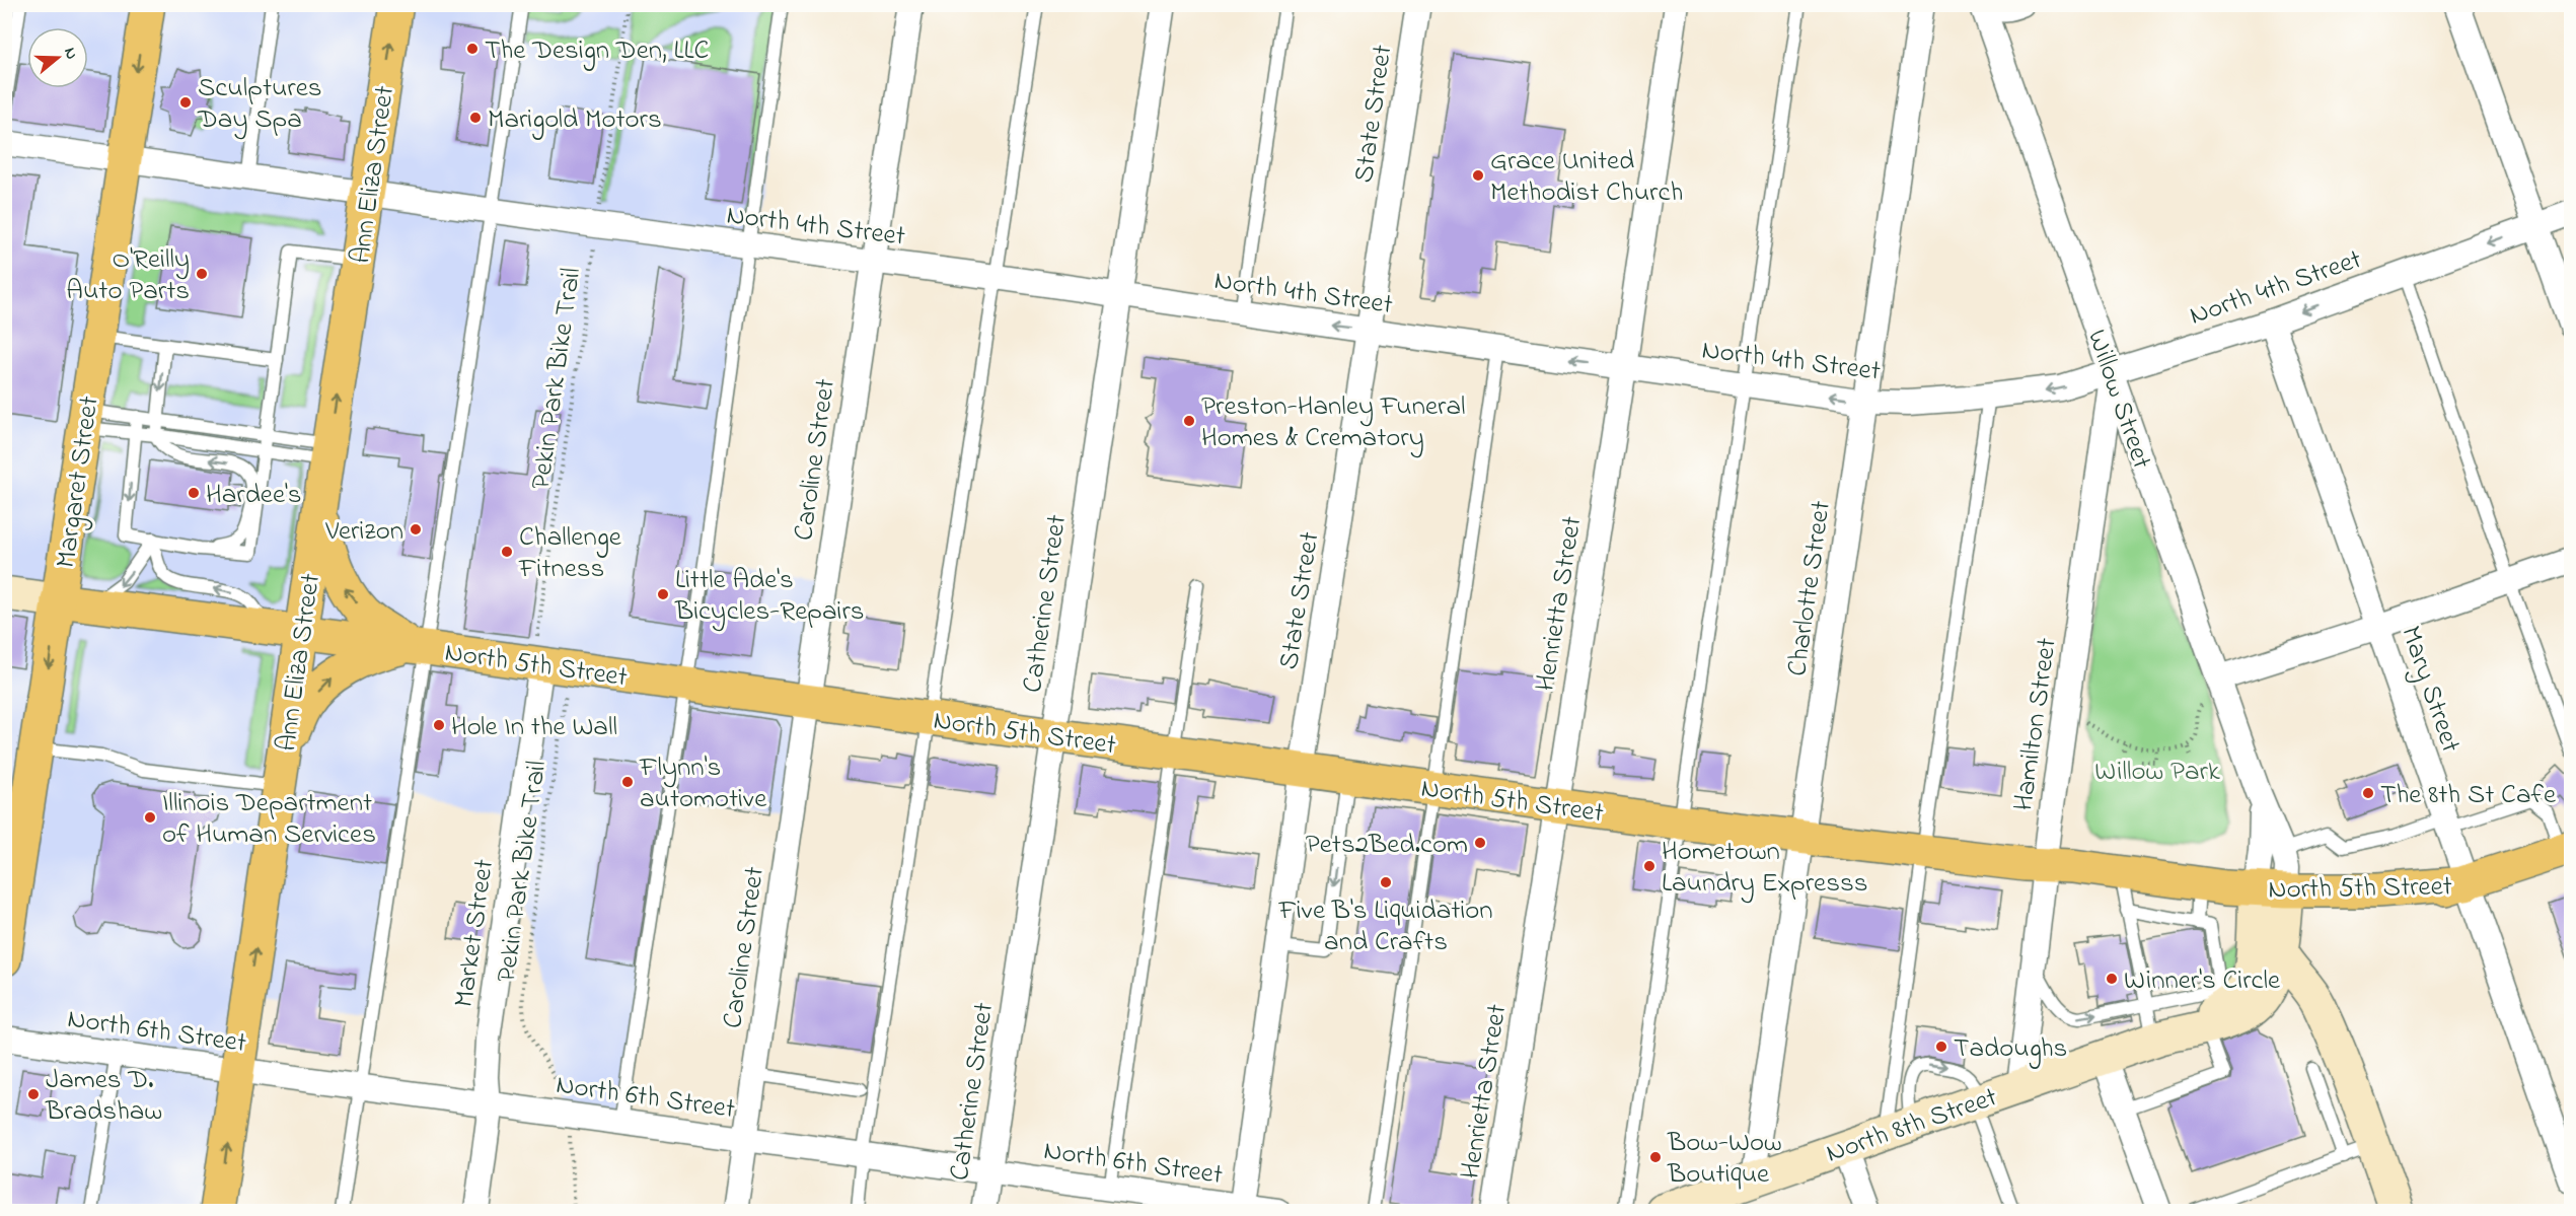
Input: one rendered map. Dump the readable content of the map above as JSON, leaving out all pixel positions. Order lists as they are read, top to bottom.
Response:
{
  "streets": {
    "main road": ["Ann Eliza Street", "Margaret Street", "North 5th Street"],
    "street": [
      "State Street",
      "North 4th Street",
      "Willow Street",
      "Caroline Street",
      "Charlotte Street",
      "Catherine Street",
      "Henrietta Street",
      "Mary Street",
      "Hamilton Street",
      "Market Street",
      "North 6th Street",
      "North 8th Street"
    ],
    "path": ["Pekin Park Bike Trail"]
  },
  "crossings": [
    ["State Street", "North 4th Street"],
    ["State Street", "North 5th Street"],
    ["State Street", "North 6th Street"],
    ["Ann Eliza Street", "North 4th Street"],
    ["Ann Eliza Street", "North 5th Street"],
    ["Ann Eliza Street", "North 6th Street"],
    ["North 4th Street", "Pekin Park Bike Trail"],
    ["North 4th Street", "Willow Street"],
    ["North 4th Street", "Caroline Street"],
    ["North 4th Street", "Margaret Street"],
    ["North 4th Street", "Charlotte Street"],
    ["North 4th Street", "Catherine Street"],
    ["North 4th Street", "Henrietta Street"],
    ["North 4th Street", "Mary Street"],
    ["North 4th Street", "Hamilton Street"],
    ["Pekin Park Bike Trail", "North 5th Street"],
    ["Pekin Park Bike Trail", "Market Street"],
    ["Pekin Park Bike Trail", "North 6th Street"],
    ["Willow Street", "North 5th Street"],
    ["Willow Street", "Hamilton Street"],
    ["Willow Street", "North 8th Street"],
    ["Caroline Street", "North 5th Street"],
    ["Caroline Street", "North 6th Street"],
    ["Margaret Street", "North 5th Street"],
    ["Charlotte Street", "North 5th Street"],
    ["Charlotte Street", "North 8th Street"],
    ["Catherine Street", "North 5th Street"],
    ["Catherine Street", "North 6th Street"],
    ["Henrietta Street", "North 5th Street"],
    ["North 5th Street", "Mary Street"],
    ["North 5th Street", "Hamilton Street"],
    ["North 5th Street", "Market Street"],
    ["North 5th Street", "North 8th Street"],
    ["Hamilton Street", "North 8th Street"],
    ["Market Street", "North 6th Street"]
  ],
  "one_way": ["Ann Eliza Street"],
  "parks": ["Willow Park"],
  "places": [
    "The Design Den, LLC",
    "Sculptures Day Spa",
    "Marigold Motors",
    "Grace United Methodist Church",
    "O'Reilly Auto Parts",
    "Preston-Hanley Funeral Homes & Crematory",
    "Hardee's",
    "Verizon",
    "Challenge Fitness",
    "Little Ade's Bicycles-Repairs",
    "Hole In the Wall",
    "Flynn's automotive",
    "The 8th St Cafe",
    "Illinois Department of Human Services",
    "Pets2Bed.com",
    "Hometown Laundry Expresss",
    "Five B's Liquidation and Crafts",
    "Winner's Circle",
    "Tadoughs",
    "James D. Bradshaw",
    "Bow-Wow Boutique"
  ],
  "north": "right"
}
